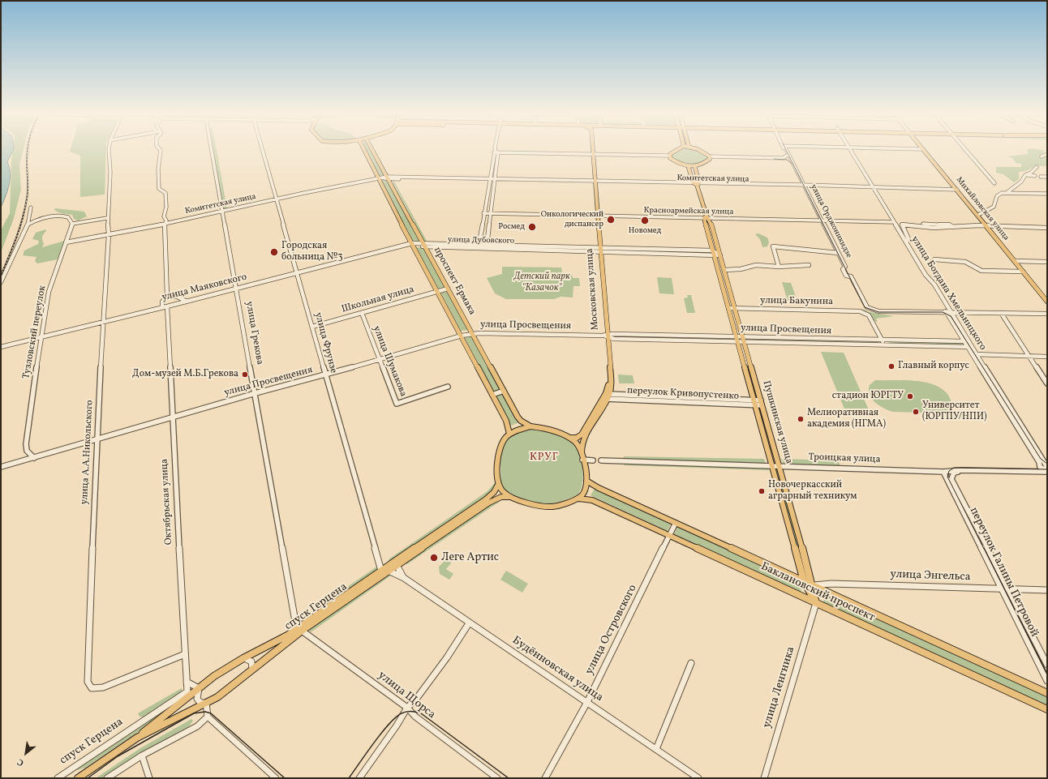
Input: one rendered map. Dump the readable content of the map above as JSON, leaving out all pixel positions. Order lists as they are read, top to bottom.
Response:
{
  "streets": {
    "main road": [
      "Михайловская улица",
      "проспект Ермака",
      "Московская улица",
      "Пушкинская улица",
      "Баклановский проспект",
      "спуск Герцена"
    ],
    "street": [
      "Комитетская улица",
      "Красноармейская улица",
      "улица Орджоникидзе",
      "улица Дубовского",
      "улица Маяковского",
      "улица Богдана Хмельницкого",
      "Школьная улица",
      "улица Бакунина",
      "улица Просвещения",
      "Тузловский переулок",
      "улица Грекова",
      "улица Фрунзе",
      "улица Шумакова",
      "переулок Кривопустенко",
      "улица А.А.Никольского",
      "Троицкая улица",
      "Октябрьская улица",
      "переулок Галины Петровой",
      "улица Энгельса",
      "улица Островского",
      "Будённовская улица",
      "улица Ленгника",
      "улица Щорса"
    ]
  },
  "crossings": [
    ["Комитетская улица", "Михайловская улица"],
    ["Комитетская улица", "улица Орджоникидзе"],
    ["Комитетская улица", "проспект Ермака"],
    ["Комитетская улица", "Московская улица"],
    ["Комитетская улица", "улица Богдана Хмельницкого"],
    ["Комитетская улица", "Тузловский переулок"],
    ["Комитетская улица", "улица Грекова"],
    ["Комитетская улица", "улица Фрунзе"],
    ["Комитетская улица", "Пушкинская улица"],
    ["Комитетская улица", "улица А.А.Никольского"],
    ["Михайловская улица", "улица Богдана Хмельницкого"],
    ["Красноармейская улица", "улица Орджоникидзе"],
    ["Красноармейская улица", "Московская улица"],
    ["Красноармейская улица", "улица Богдана Хмельницкого"],
    ["Красноармейская улица", "Пушкинская улица"],
    ["улица Орджоникидзе", "улица Богдана Хмельницкого"],
    ["улица Дубовского", "проспект Ермака"],
    ["улица Дубовского", "улица Маяковского"],
    ["улица Дубовского", "Московская улица"],
    ["улица Дубовского", "Пушкинская улица"],
    ["проспект Ермака", "улица Маяковского"],
    ["проспект Ермака", "Московская улица"],
    ["проспект Ермака", "Школьная улица"],
    ["проспект Ермака", "улица Просвещения"],
    ["проспект Ермака", "Баклановский проспект"],
    ["проспект Ермака", "спуск Герцена"],
    ["улица Маяковского", "Тузловский переулок"],
    ["улица Маяковского", "улица Грекова"],
    ["улица Маяковского", "улица Фрунзе"],
    ["улица Маяковского", "улица А.А.Никольского"],
    ["улица Маяковского", "Октябрьская улица"],
    ["Московская улица", "улица Просвещения"],
    ["Московская улица", "переулок Кривопустенко"],
    ["Московская улица", "Баклановский проспект"],
    ["Московская улица", "спуск Герцена"],
    ["улица Богдана Хмельницкого", "улица Просвещения"],
    ["улица Богдана Хмельницкого", "Троицкая улица"],
    ["Школьная улица", "улица Фрунзе"],
    ["Школьная улица", "улица Шумакова"],
    ["улица Бакунина", "улица Просвещения"],
    ["улица Бакунина", "Пушкинская улица"],
    ["улица Просвещения", "Тузловский переулок"],
    ["улица Просвещения", "улица Грекова"],
    ["улица Просвещения", "улица Фрунзе"],
    ["улица Просвещения", "улица Шумакова"],
    ["улица Просвещения", "Пушкинская улица"],
    ["улица Просвещения", "улица А.А.Никольского"],
    ["улица Просвещения", "Октябрьская улица"],
    ["улица Грекова", "спуск Герцена"],
    ["улица Грекова", "улица Щорса"],
    ["улица Фрунзе", "спуск Герцена"],
    ["переулок Кривопустенко", "Пушкинская улица"],
    ["Пушкинская улица", "Троицкая улица"],
    ["Пушкинская улица", "улица Энгельса"],
    ["Пушкинская улица", "Баклановский проспект"],
    ["Пушкинская улица", "улица Ленгника"],
    ["улица А.А.Никольского", "Октябрьская улица"],
    ["Троицкая улица", "переулок Галины Петровой"],
    ["Октябрьская улица", "спуск Герцена"],
    ["переулок Галины Петровой", "улица Энгельса"],
    ["улица Энгельса", "Баклановский проспект"],
    ["Баклановский проспект", "спуск Герцена"],
    ["Баклановский проспект", "улица Островского"],
    ["Баклановский проспект", "улица Ленгника"],
    ["спуск Герцена", "Будённовская улица"],
    ["спуск Герцена", "улица Щорса"],
    ["улица Островского", "Будённовская улица"]
  ],
  "districts": ["КРУГ"],
  "parks": ["Детский парк \"Казачок\""],
  "places": [
    "Онкологический диспансер",
    "Новомед",
    "Росмед",
    "Городская больница №3",
    "Главный корпус",
    "Дом-музей М.Б.Грекова",
    "стадион ЮРГТУ",
    "Университет (ЮРГПУ/НПИ)",
    "Мелиоративная академия (НГМА)",
    "Новочеркасский аграрный техникум",
    "Леге Артис"
  ],
  "north": "bottom left"
}
